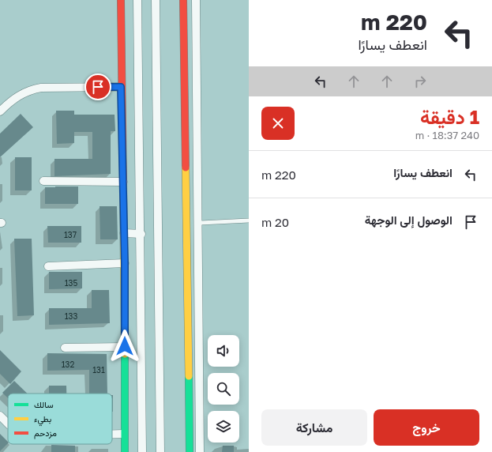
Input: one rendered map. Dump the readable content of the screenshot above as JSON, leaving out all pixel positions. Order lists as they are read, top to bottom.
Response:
{
  "house_numbers": [
    "137",
    "135",
    "133",
    "132",
    "131"
  ],
  "legend": ["سالك", "بطيء", "مزدحم"],
  "page": {
    "turn": ["220 m", "انعطف يسارًا"],
    "heading": ["1 دقيقة", "240 m · 18:37"],
    "list": [
      {
        "name": "انعطف يسارًا",
        "value": "220 m"
      },
      {
        "name": "الوصول إلى الوجهة",
        "value": "20 m"
      }
    ],
    "buttons": ["خروج", "مشاركة"]
  }
}
